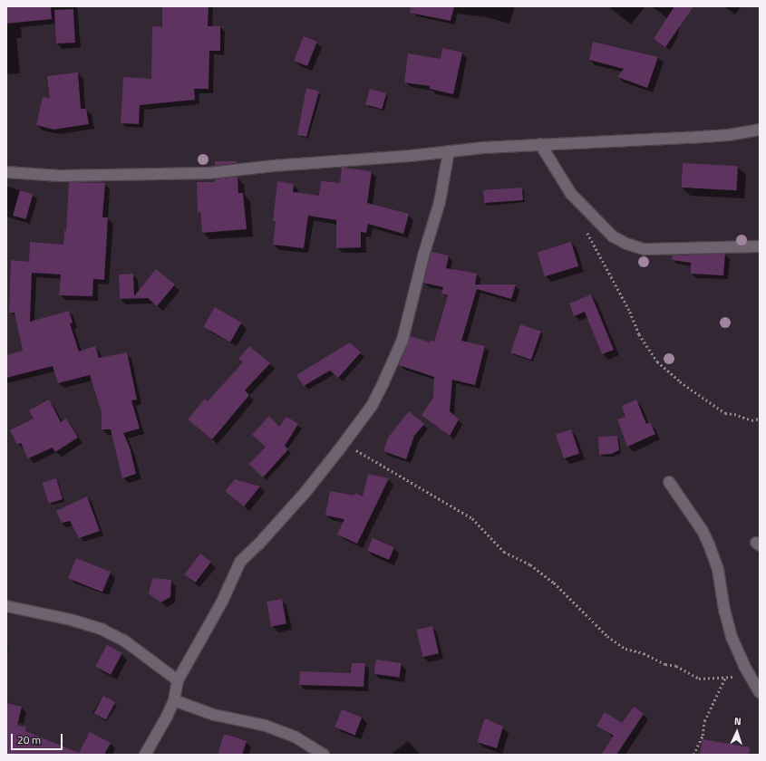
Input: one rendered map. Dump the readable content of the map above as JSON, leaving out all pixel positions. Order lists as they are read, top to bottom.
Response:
{
  "scale_bar": "20 m",
  "north": "top"
}
